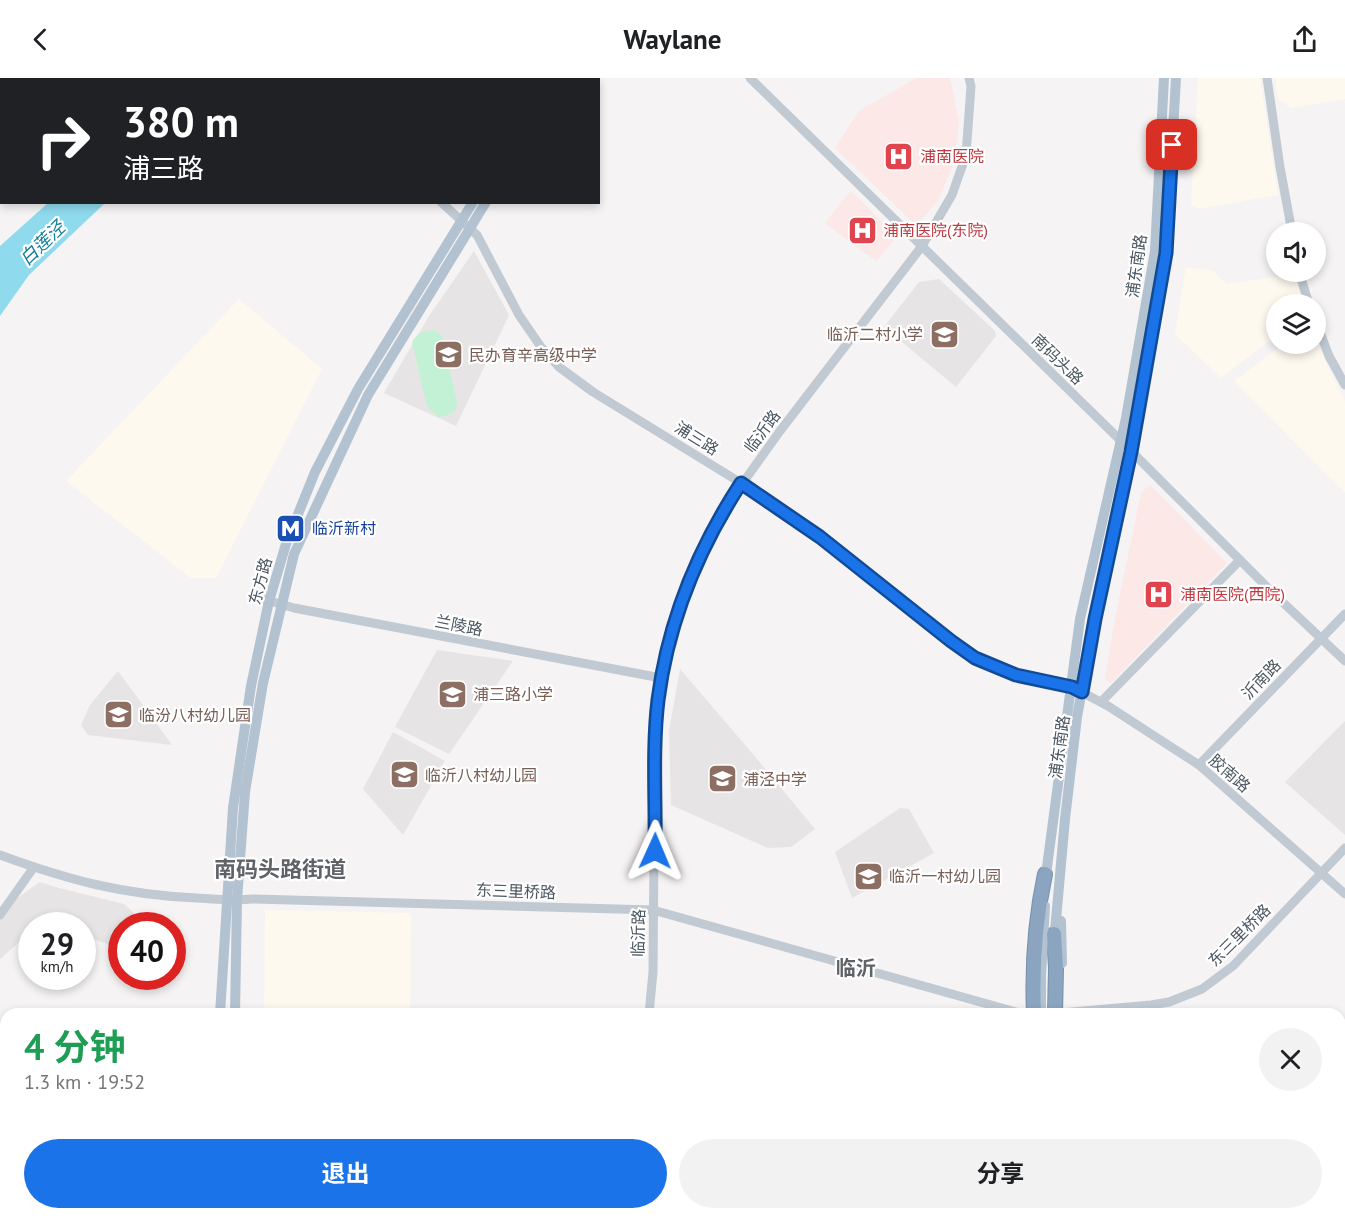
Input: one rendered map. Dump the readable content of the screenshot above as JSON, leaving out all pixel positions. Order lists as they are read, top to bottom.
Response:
{
  "streets": {
    "main road": ["浦东南路", "东方路"],
    "street": [
      "南码头路",
      "临沂路",
      "浦三路",
      "兰陵路",
      "沂南路",
      "胶南路",
      "东三里桥路"
    ]
  },
  "crossings": [
    ["浦东南路", "南码头路"],
    ["浦东南路", "浦三路"],
    ["浦东南路", "胶南路"],
    ["南码头路", "临沂路"],
    ["南码头路", "沂南路"],
    ["临沂路", "浦三路"],
    ["临沂路", "兰陵路"],
    ["临沂路", "东三里桥路"],
    ["浦三路", "东方路"],
    ["浦三路", "胶南路"],
    ["东方路", "兰陵路"],
    ["东方路", "东三里桥路"],
    ["沂南路", "胶南路"],
    ["胶南路", "东三里桥路"]
  ],
  "districts": ["南码头路街道", "临沂"],
  "water": ["白莲泾"],
  "places": {
    "hospital": ["浦南医院", "浦南医院(东院)", "浦南医院(西院)"],
    "school or university": [
      "临沂二村小学",
      "民办育辛高级中学",
      "浦三路小学",
      "临汾八村幼儿园",
      "临沂八村幼儿园",
      "浦泾中学",
      "临沂一村幼儿园"
    ],
    "metro station": ["临沂新村"]
  },
  "page": {
    "header": "Waylane",
    "turn": ["380 m", "浦三路"],
    "speed": "29 km/h",
    "limit": "40",
    "heading": ["4 分钟", "1.3 km · 19:52"],
    "buttons": ["退出", "分享"]
  }
}
